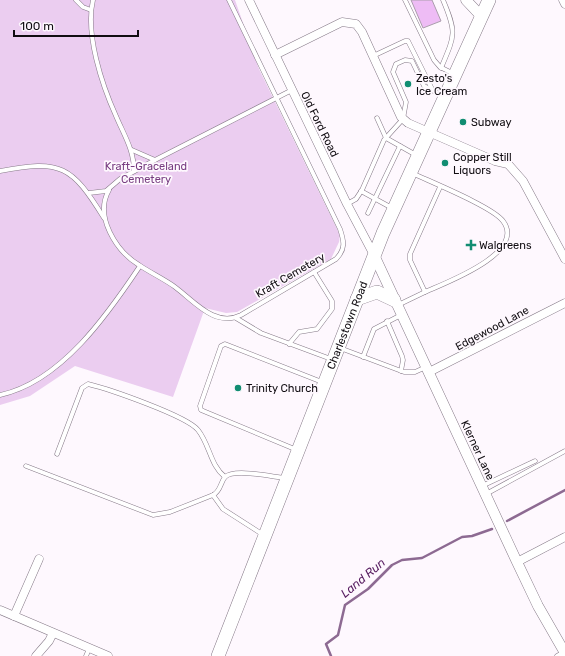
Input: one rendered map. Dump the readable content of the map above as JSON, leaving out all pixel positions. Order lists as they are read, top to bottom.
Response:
{
  "streets": {
    "main road": ["Charlestown Road"],
    "street": ["Old Ford Road", "Edgewood Lane", "Klerner Lane"],
    "lane": ["Kraft Cemetery"]
  },
  "crossings": [
    ["Old Ford Road", "Charlestown Road"],
    ["Old Ford Road", "Klerner Lane"],
    ["Charlestown Road", "Klerner Lane"],
    ["Edgewood Lane", "Klerner Lane"]
  ],
  "water": ["Land Run"],
  "parks": ["Kraft-Graceland Cemetery"],
  "places": {
    "other": [
      "Zesto's Ice Cream",
      "Subway",
      "Copper Still Liquors",
      "Trinity Church"
    ],
    "health": ["Walgreens"]
  },
  "scale_bar": "100 m"
}
